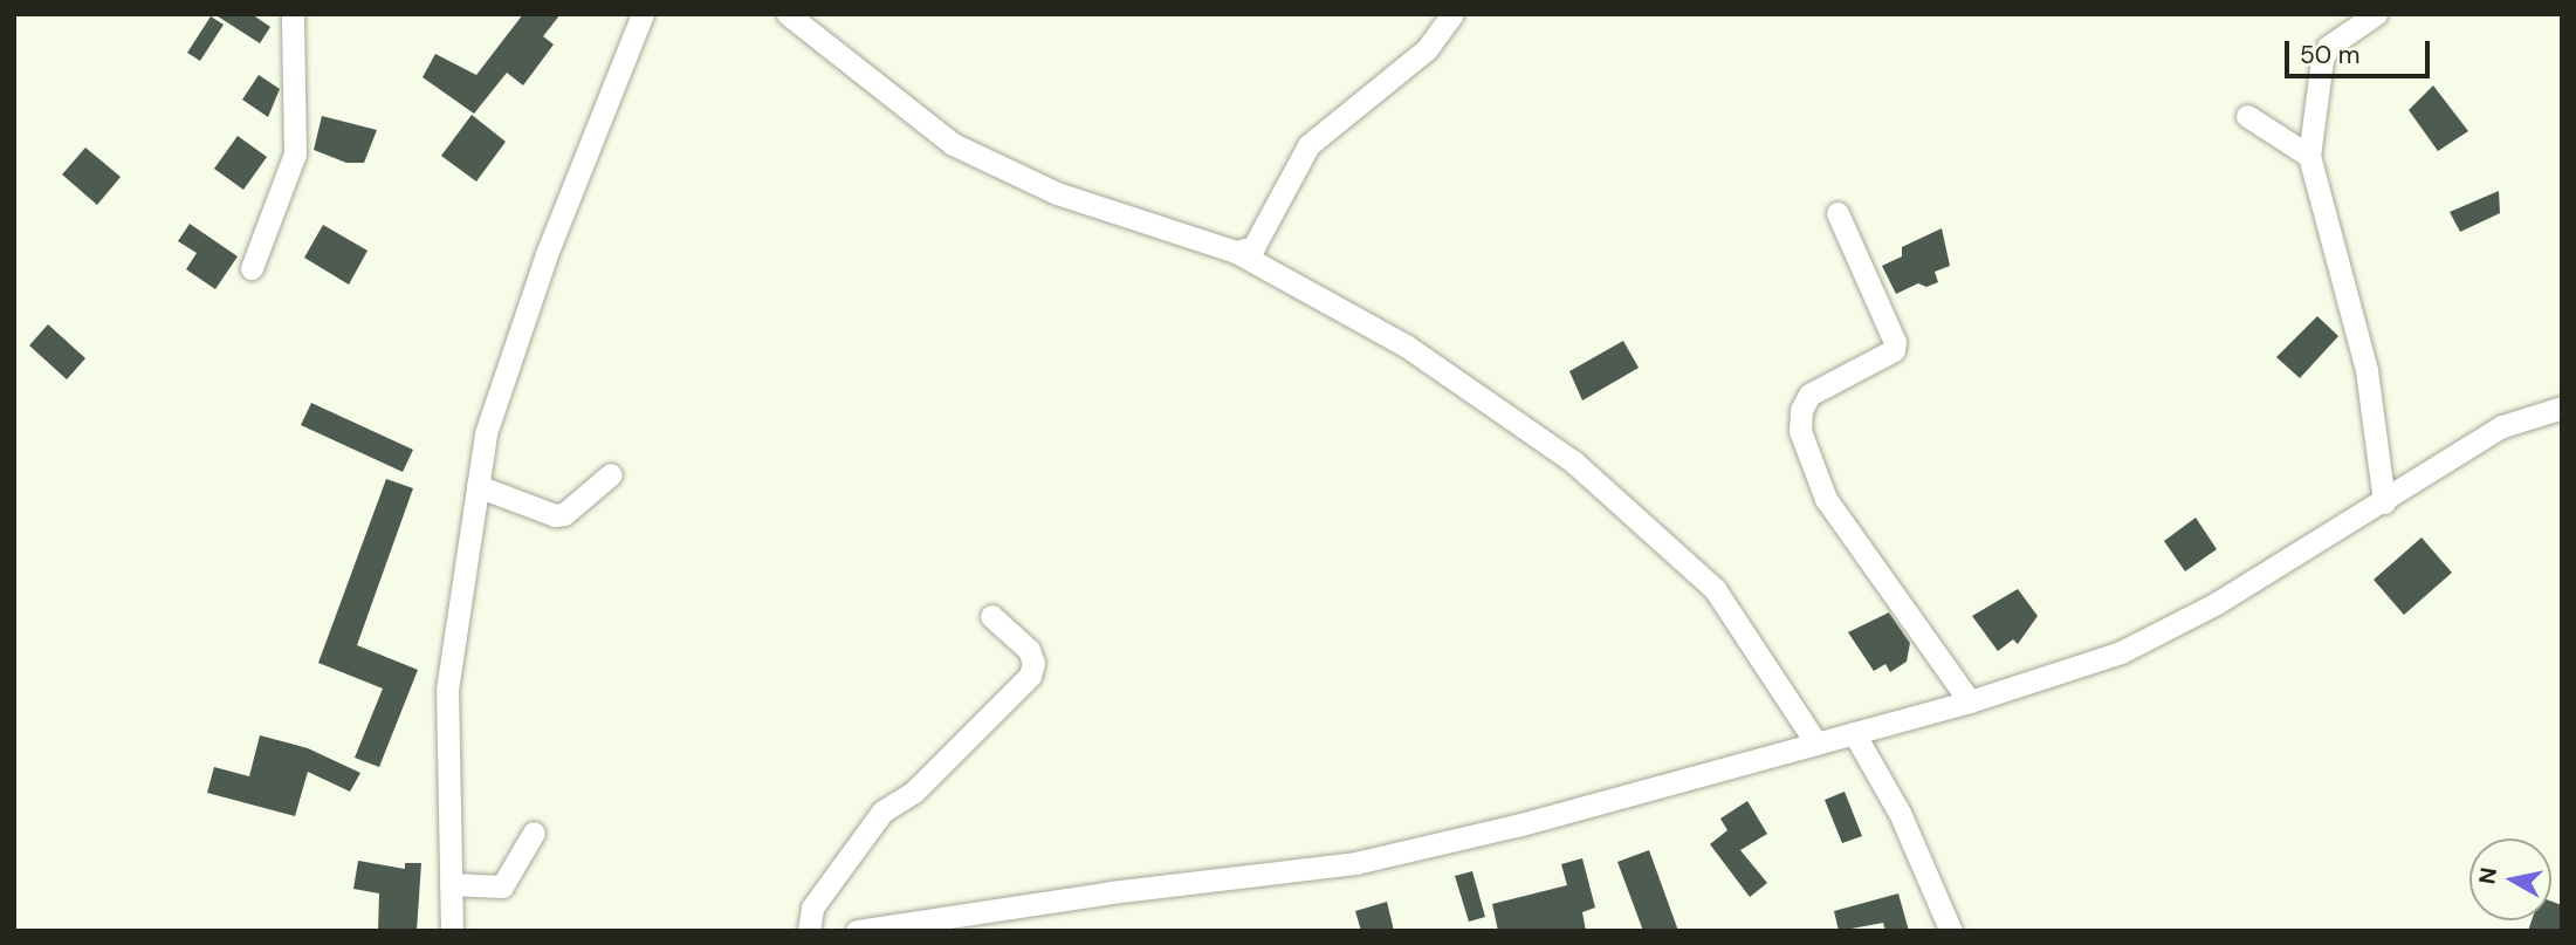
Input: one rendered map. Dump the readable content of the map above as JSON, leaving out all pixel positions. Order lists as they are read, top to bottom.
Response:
{
  "scale_bar": "50 m",
  "north": "left"
}
